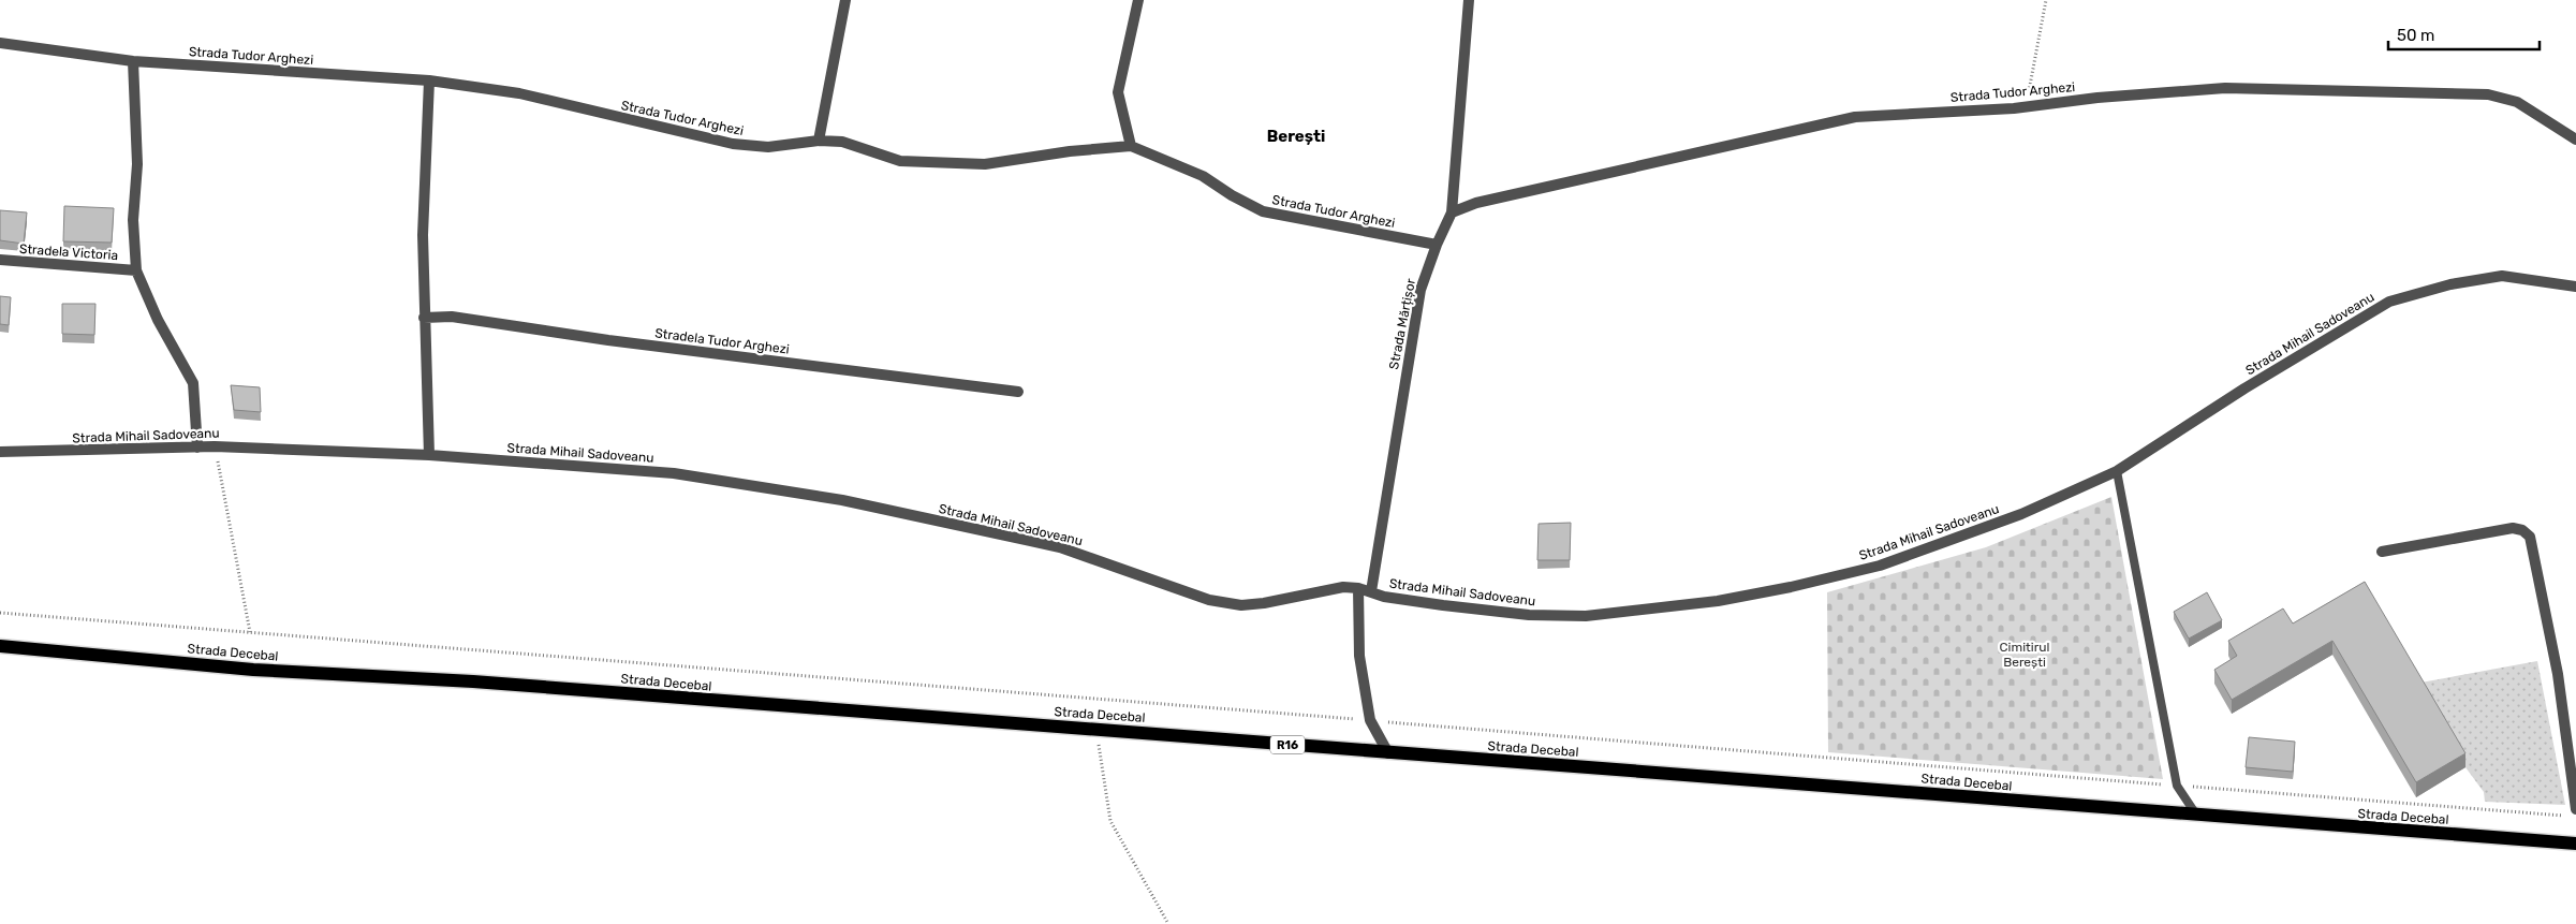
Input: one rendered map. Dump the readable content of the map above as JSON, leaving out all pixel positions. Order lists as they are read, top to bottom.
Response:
{
  "streets": {
    "main road": ["Strada Decebal", "R16"],
    "street": [
      "Strada Tudor Arghezi",
      "Stradela Victoria",
      "Strada Mărțișor",
      "Strada Mihail Sadoveanu",
      "Stradela Tudor Arghezi"
    ]
  },
  "crossings": [
    ["Strada Tudor Arghezi", "Strada Mărțișor"],
    ["Strada Mărțișor", "Strada Mihail Sadoveanu"]
  ],
  "districts": ["Berești"],
  "parks": ["Cimitirul Berești"],
  "scale_bar": "50 m"
}
